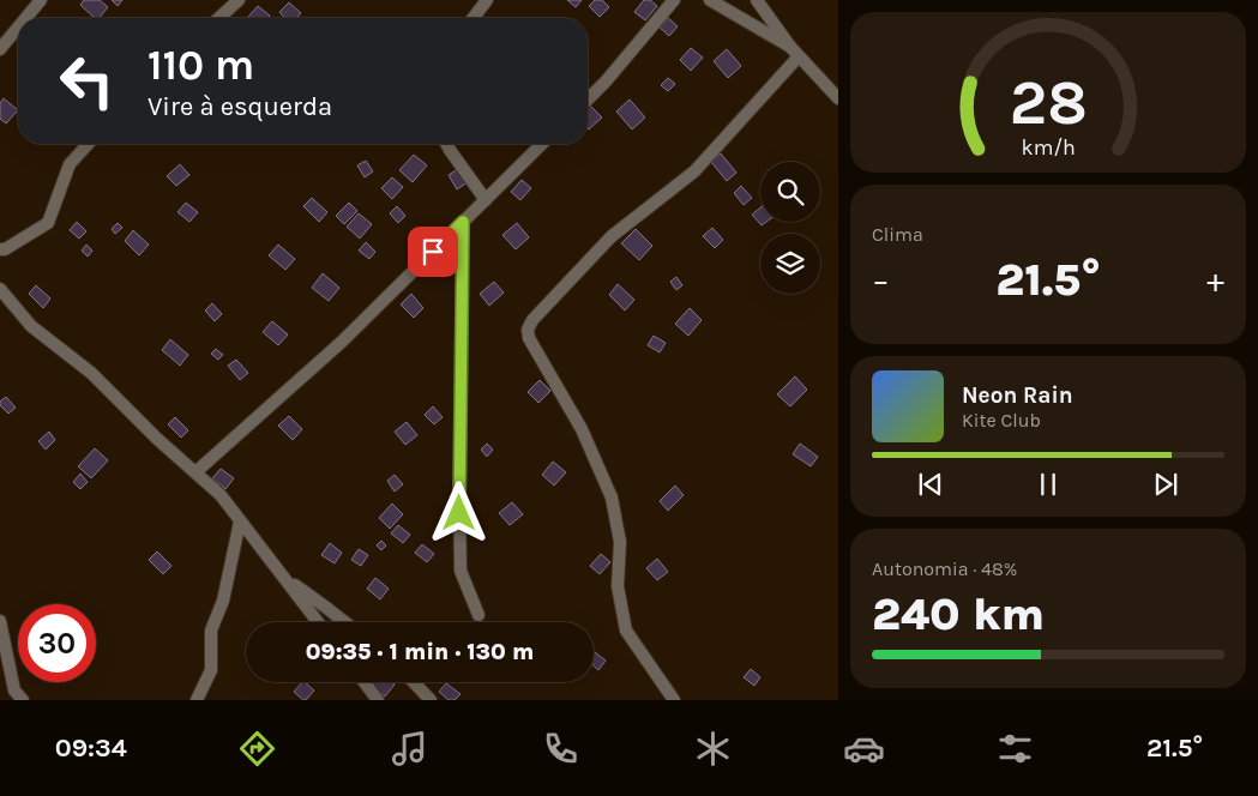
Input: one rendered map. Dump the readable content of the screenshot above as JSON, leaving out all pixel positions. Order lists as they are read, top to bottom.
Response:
{
  "page": {
    "turn": ["110 m", "Vire à esquerda"],
    "tile": [
      "Clima",
      ["Autonomia · 48%", "240 km"]
    ],
    "heat": ["−", "21.5°", "+"],
    "song": ["Neon Rain", "Kite Club"],
    "limit": "30",
    "trip": "09:35 · 1 min · 130 m",
    "tabs": ["09:34", "21.5°"],
    "gauge": ["28", "km/h"]
  }
}
